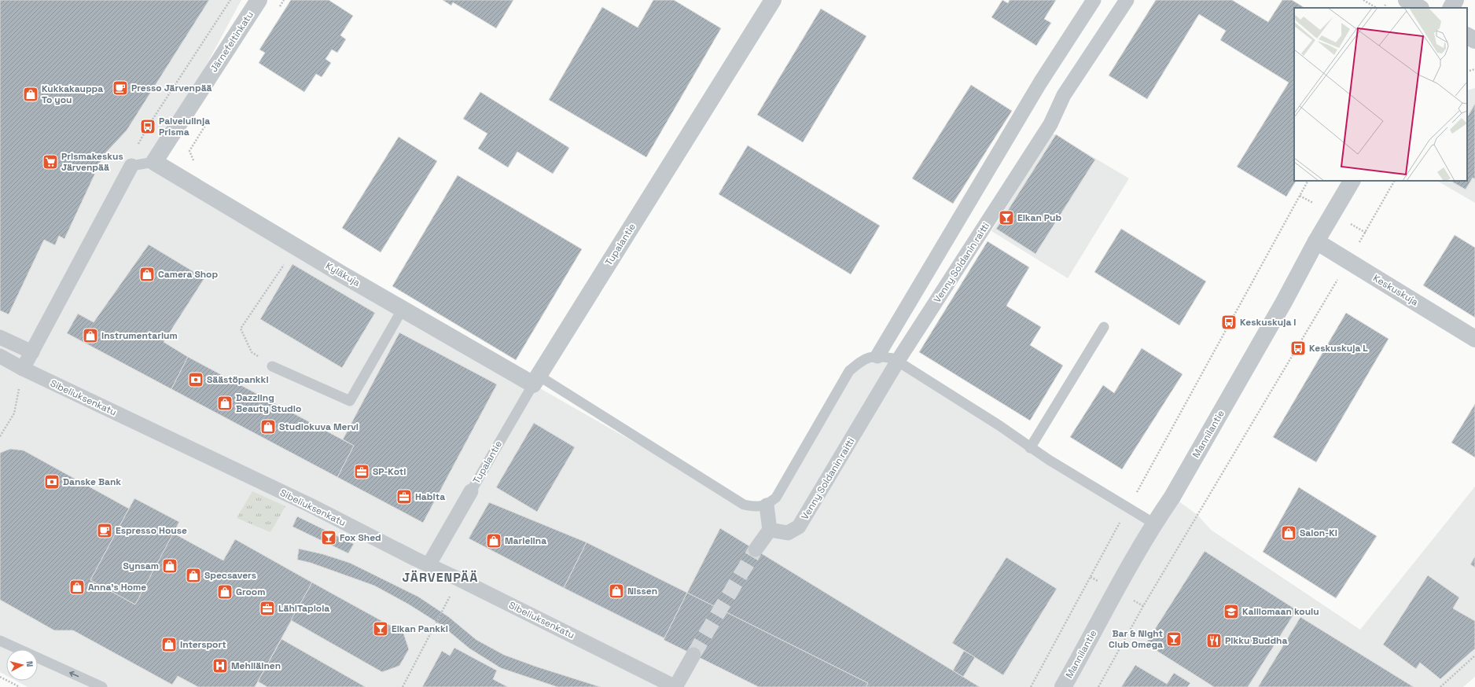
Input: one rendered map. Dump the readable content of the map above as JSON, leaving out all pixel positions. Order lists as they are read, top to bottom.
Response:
{
  "streets": {
    "street": [
      "Järnefeltinkatu",
      "Tupalantie",
      "Venny Soldanin raitti",
      "Kyläkuja",
      "Keskuskuja",
      "Sibeliuksenkatu",
      "Mannilantie"
    ]
  },
  "crossings": [
    ["Järnefeltinkatu", "Kyläkuja"],
    ["Tupalantie", "Kyläkuja"],
    ["Keskuskuja", "Mannilantie"]
  ],
  "districts": ["JÄRVENPÄÄ"],
  "places": {
    "cafe": ["Presso Järvenpää", "Espresso House"],
    "shop": [
      "Kukkakauppa To you",
      "Camera Shop",
      "Instrumentarium",
      "Dazzling Beauty Studio",
      "Studiokuva Mervi",
      "Salon-KI",
      "Marielina",
      "Synsam",
      "Specsavers",
      "Anna's Home",
      "Nissen",
      "Groom",
      "Intersport"
    ],
    "bus stop": ["Palvelulinja Prisma", "Keskuskuja I", "Keskuskuja L"],
    "supermarket": ["Prismakeskus Järvenpää"],
    "bar": [
      "Eikan Pub",
      "Fox Shed",
      "Eikan Pankki",
      "Bar & Night Club Omega"
    ],
    "bank": ["Säästöpankki", "Danske Bank"],
    "office": ["SP-Koti", "Habita", "LähiTapiola"],
    "school or university": ["Kalliomaan koulu"],
    "restaurant": ["Pikku Buddha"],
    "hospital": ["Mehiläinen"]
  },
  "north": "right"
}
